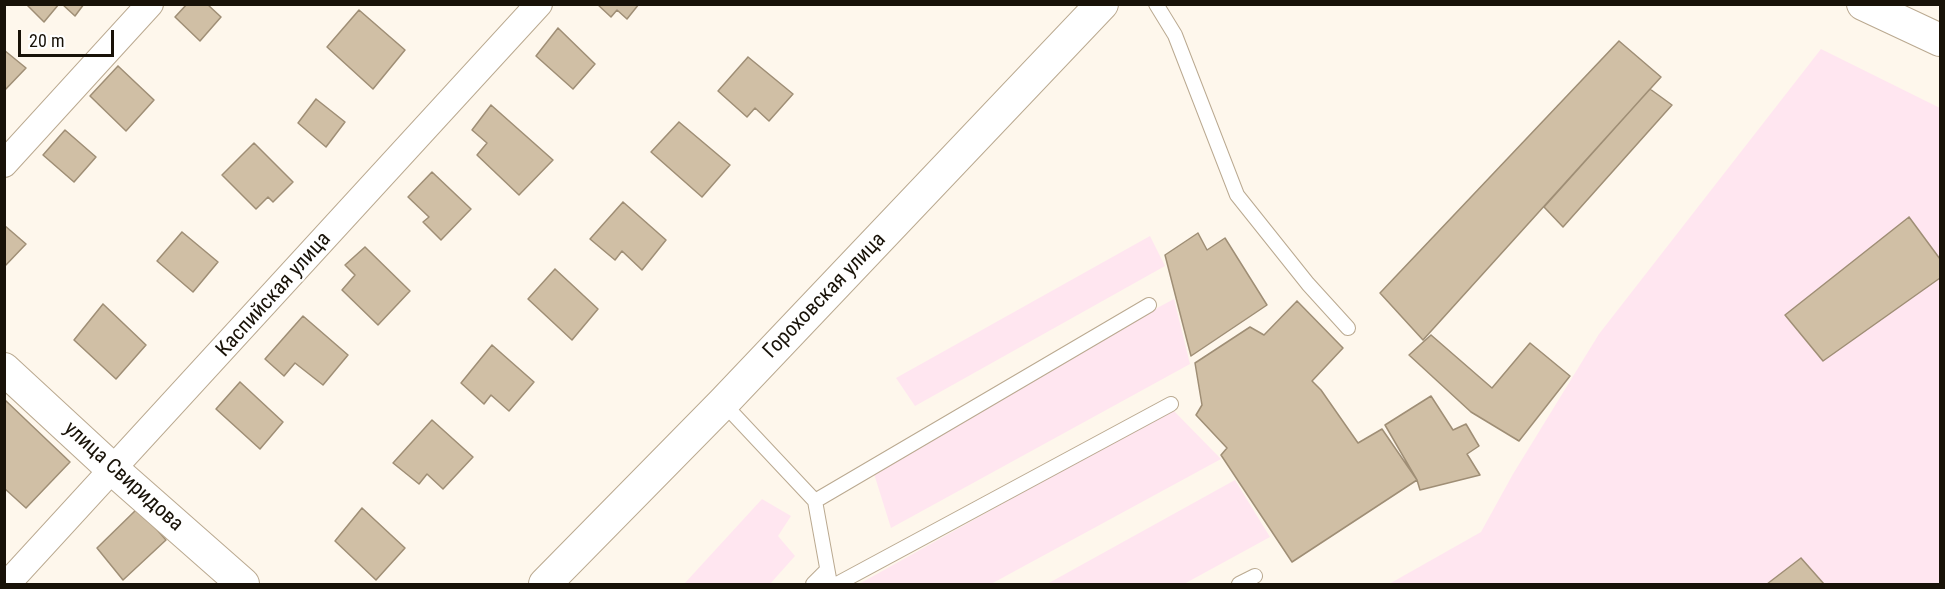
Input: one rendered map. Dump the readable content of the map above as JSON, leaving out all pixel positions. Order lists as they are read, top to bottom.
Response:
{
  "streets": {
    "street": ["Каспийская улица", "Гороховская улица", "улица Свиридова"]
  },
  "crossings": [
    ["Каспийская улица", "улица Свиридова"]
  ],
  "scale_bar": "20 m"
}
